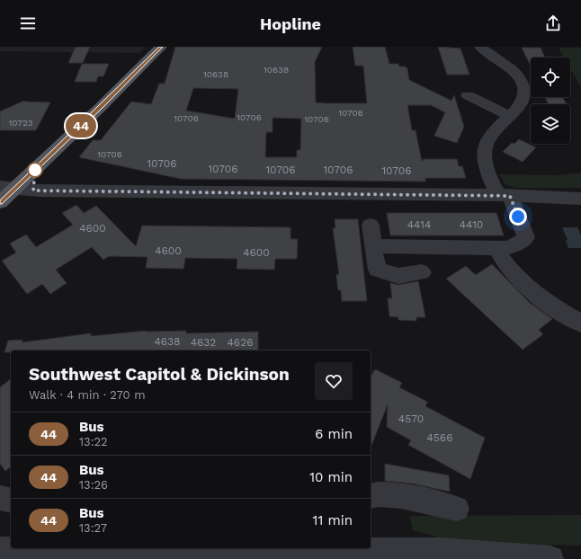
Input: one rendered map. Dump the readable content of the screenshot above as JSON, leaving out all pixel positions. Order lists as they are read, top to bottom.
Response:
{
  "lines": ["bus line 44"],
  "house_numbers": [
    "10638",
    "10638",
    "10706",
    "10706",
    "10706",
    "10706",
    "10723",
    "10706",
    "10706",
    "10706",
    "10706",
    "10706",
    "10706",
    "4414",
    "4410",
    "4600",
    "4600",
    "4600",
    "4638",
    "4632",
    "4626",
    "4570",
    "4566"
  ],
  "page": {
    "header": "Hopline",
    "on_map": "44",
    "heading": ["Southwest Capitol & Dickinson", "Walk · 4 min · 270 m"],
    "list": [
      {
        "mark": "44",
        "name": "Bus",
        "note": "13:22",
        "value": "6 min"
      },
      {
        "mark": "44",
        "name": "Bus",
        "note": "13:26",
        "value": "10 min"
      },
      {
        "mark": "44",
        "name": "Bus",
        "note": "13:27",
        "value": "11 min"
      }
    ]
  }
}
